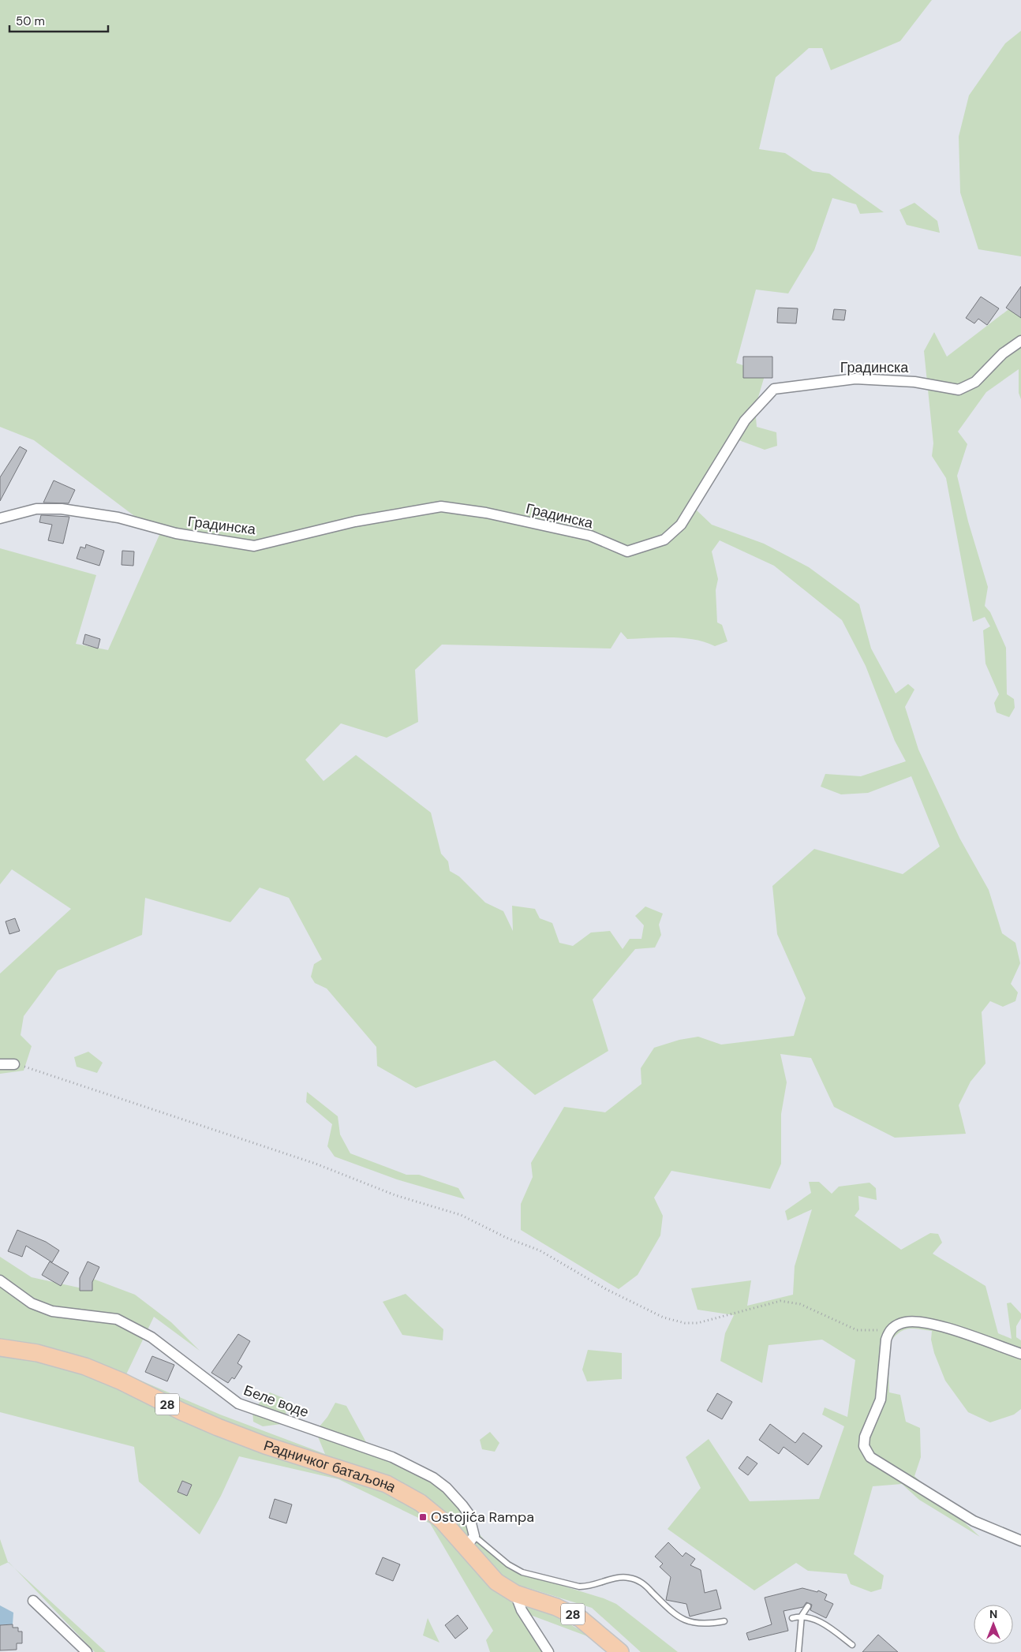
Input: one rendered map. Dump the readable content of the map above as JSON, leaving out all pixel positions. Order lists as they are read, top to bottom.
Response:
{
  "streets": {
    "main road": ["28", "Радничког батаљона"],
    "street": ["Градинска", "Беле воде"]
  },
  "crossings": [
    ["Беле воде", "Радничког батаљона"]
  ],
  "places": {
    "transit": ["Ostojića Rampa"]
  },
  "scale_bar": "50 m",
  "north": "top"
}
